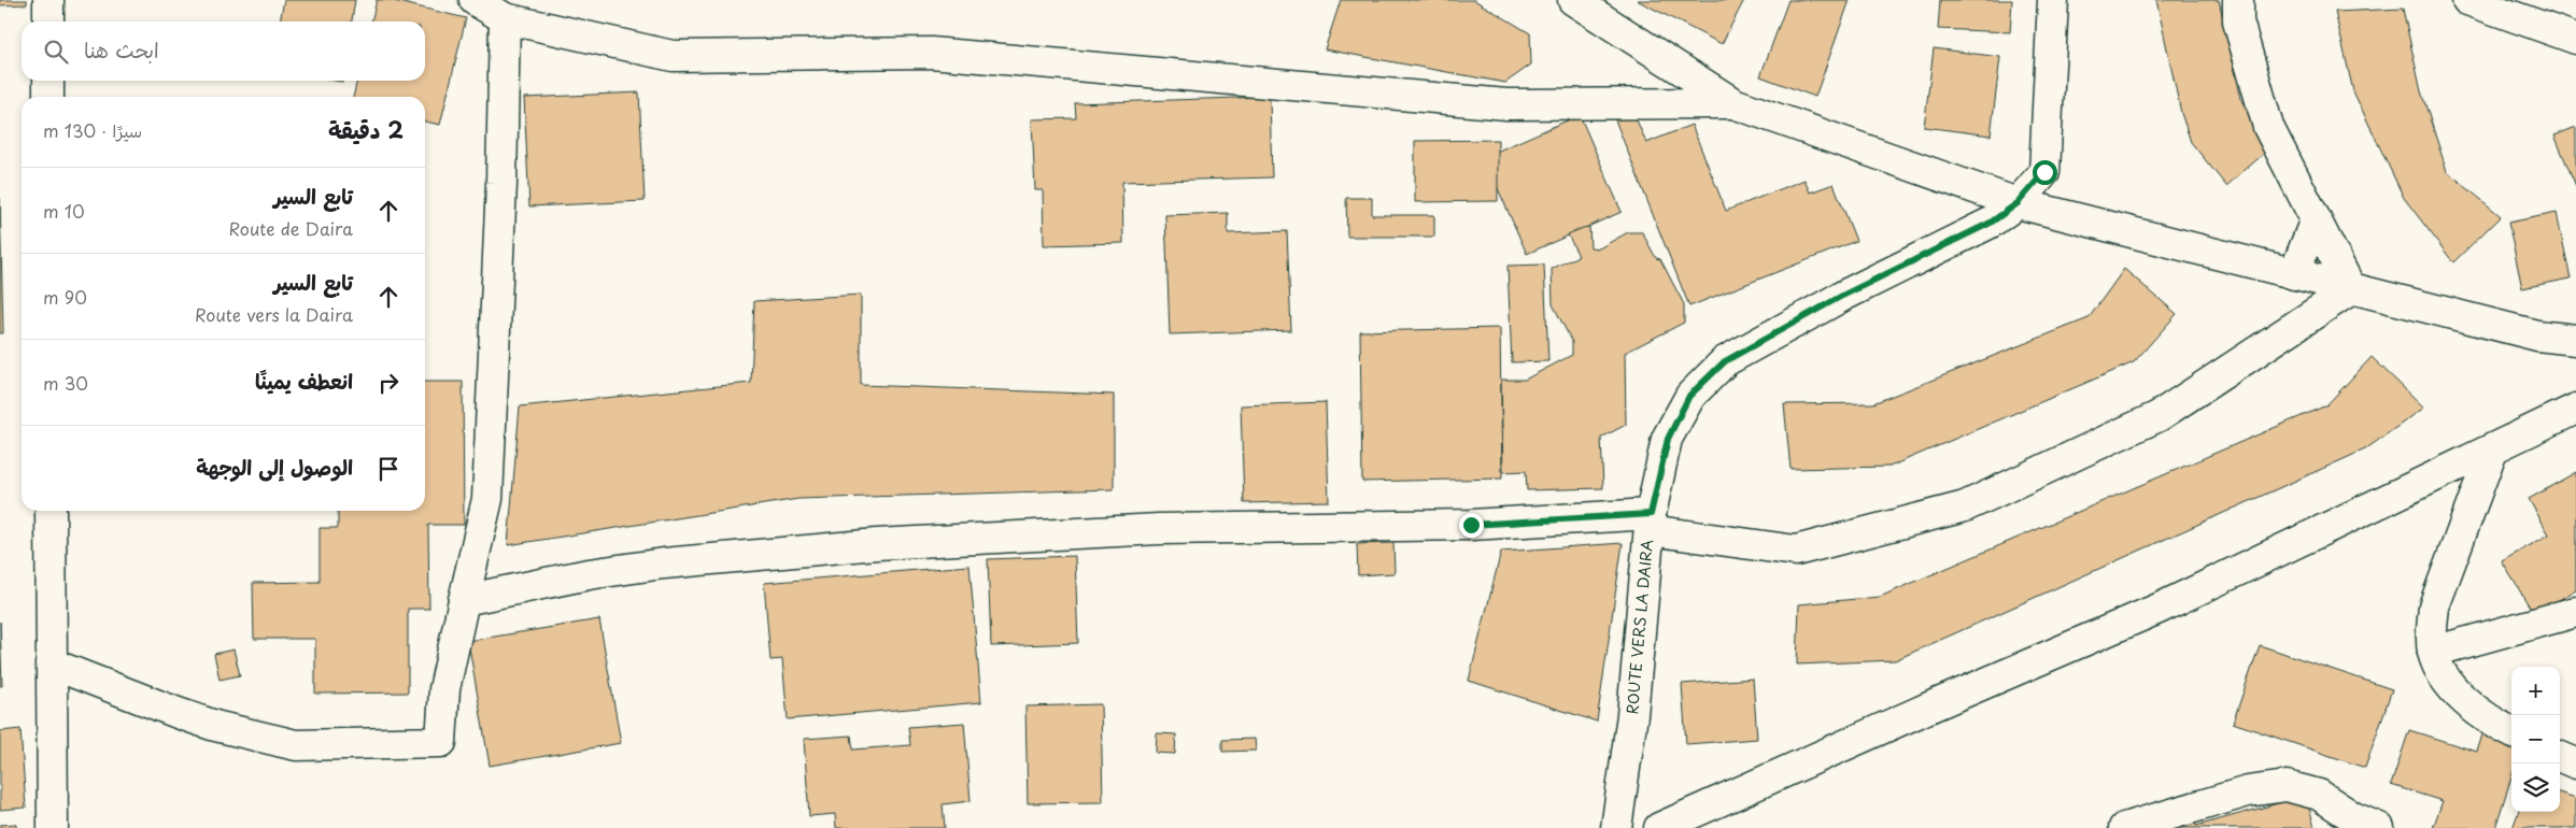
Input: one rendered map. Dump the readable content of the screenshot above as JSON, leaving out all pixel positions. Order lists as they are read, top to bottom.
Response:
{
  "streets": {
    "street": ["ROUTE VERS LA DAIRA"]
  },
  "page": {
    "search": "ابحث هنا",
    "heading": ["2 دقيقة", "سيرًا · 130 m"],
    "list": [
      ["تابع السير", "Route de Daira", "10 m"],
      ["تابع السير", "Route vers la Daira", "90 m"],
      ["انعطف يمينًا", "30 m"],
      "الوصول إلى الوجهة"
    ],
    "map_buttons": ["+", "−"]
  }
}
